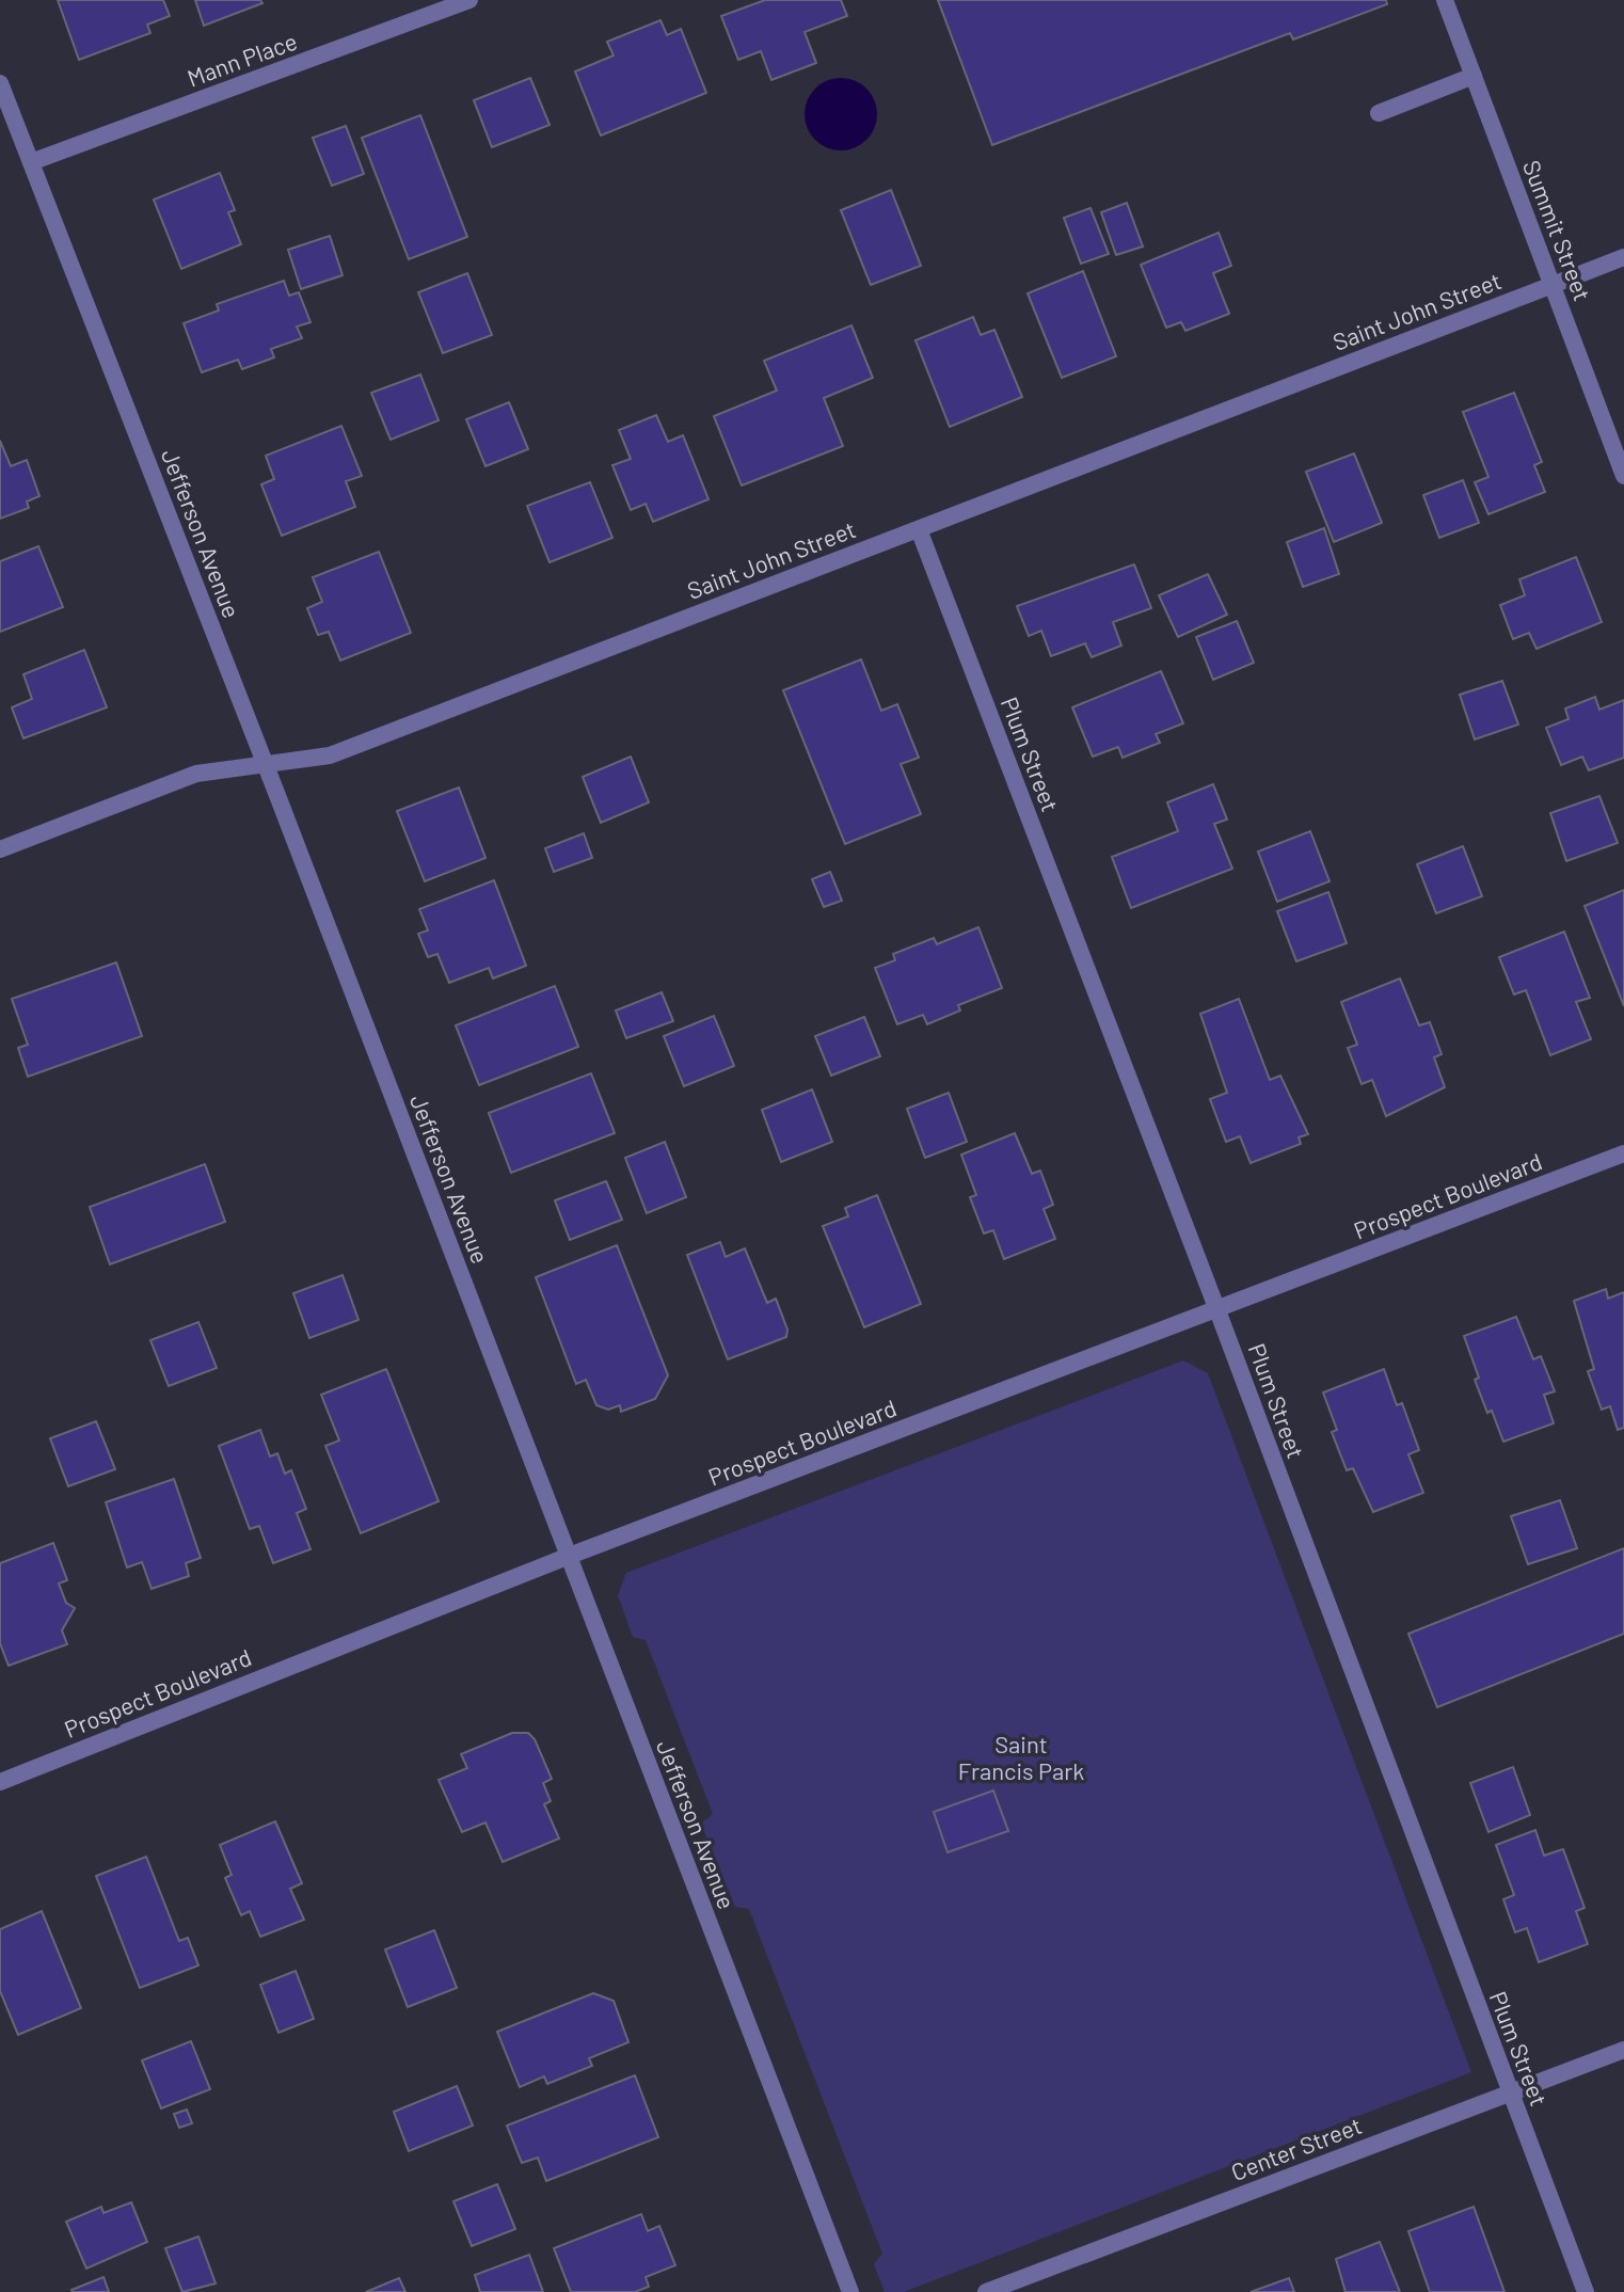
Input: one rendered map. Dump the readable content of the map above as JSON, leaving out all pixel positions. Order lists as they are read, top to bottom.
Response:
{
  "streets": {
    "street": [
      "Mann Place",
      "Summit Street",
      "Saint John Street",
      "Jefferson Avenue",
      "Plum Street",
      "Prospect Boulevard",
      "Center Street"
    ]
  },
  "crossings": [
    ["Mann Place", "Jefferson Avenue"],
    ["Summit Street", "Saint John Street"],
    ["Saint John Street", "Jefferson Avenue"],
    ["Saint John Street", "Plum Street"],
    ["Jefferson Avenue", "Prospect Boulevard"],
    ["Plum Street", "Prospect Boulevard"],
    ["Plum Street", "Center Street"]
  ],
  "parks": ["Saint Francis Park"]
}
